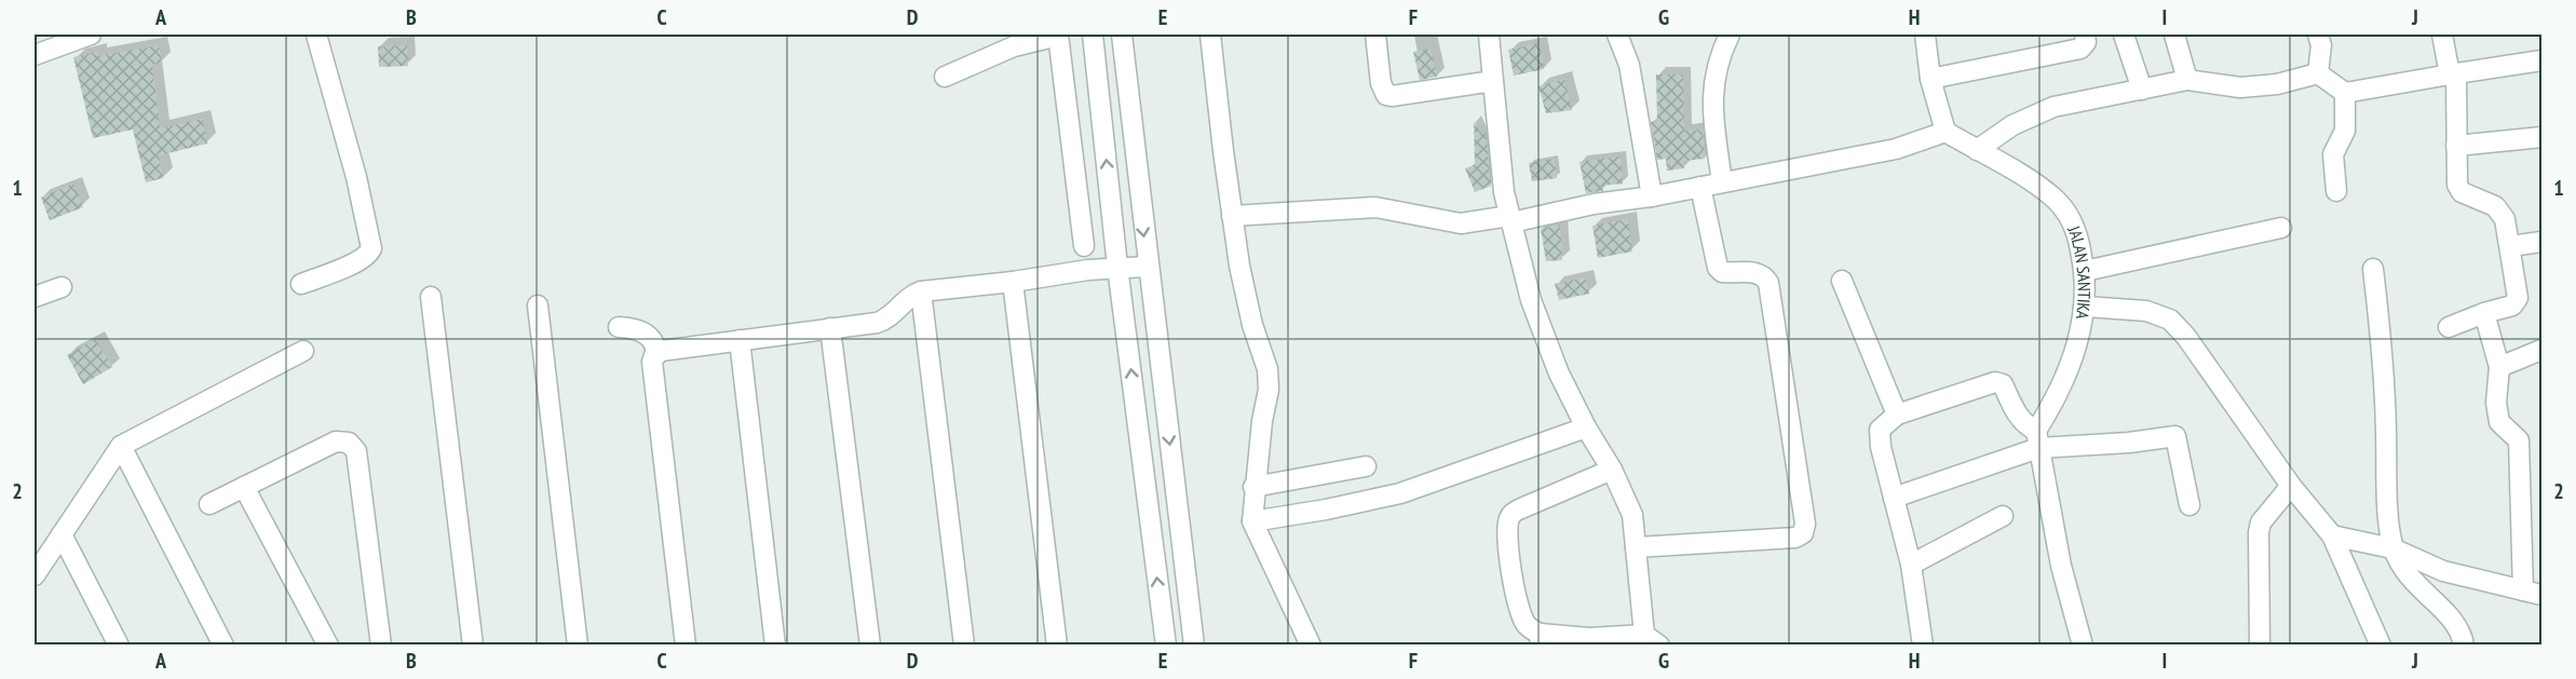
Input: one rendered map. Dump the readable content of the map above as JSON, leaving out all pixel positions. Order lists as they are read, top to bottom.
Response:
{
  "streets": {
    "street": ["JALAN SANTIKA"]
  },
  "grid": {
    "columns": [
      "A",
      "B",
      "C",
      "D",
      "E",
      "F",
      "G",
      "H",
      "I",
      "J"
    ],
    "rows": ["1", "2"]
  }
}
